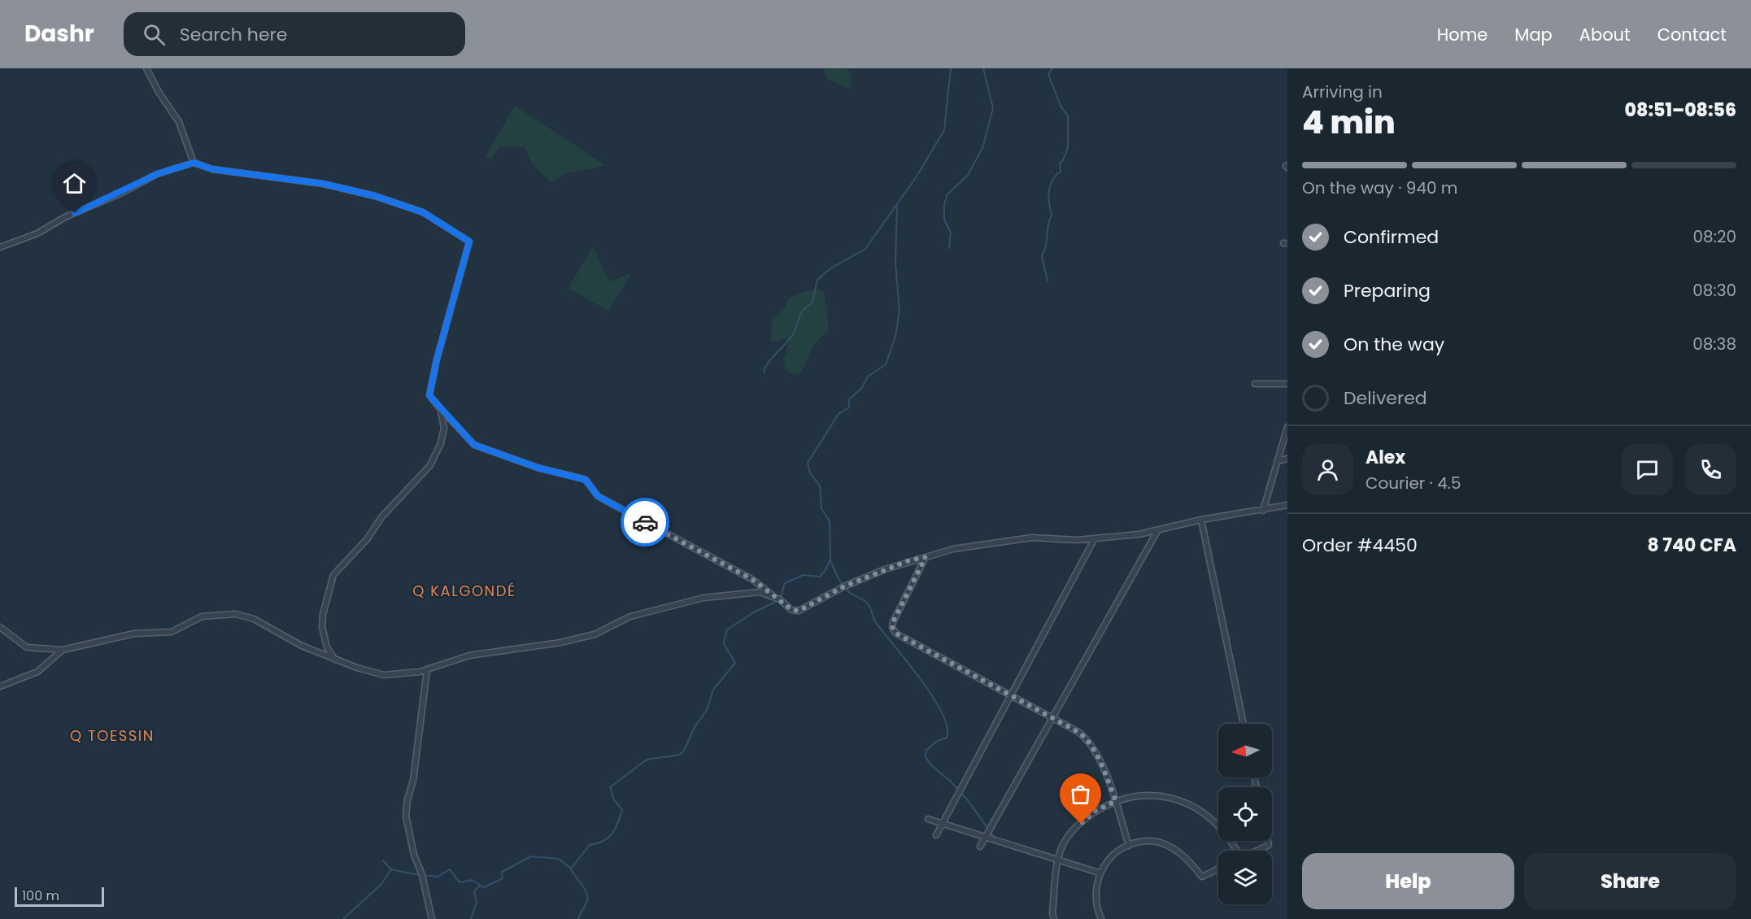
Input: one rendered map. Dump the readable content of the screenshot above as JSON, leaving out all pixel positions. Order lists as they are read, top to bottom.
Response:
{
  "districts": ["Q KALGONDÉ", "Q TOESSIN"],
  "scale_bar": "100 m",
  "north": "left",
  "page": {
    "header": "Dashr",
    "search": "Search here",
    "nav": [
      "Home",
      "Map",
      "About",
      "Contact"
    ],
    "heading": ["4 min", "Arriving in", "08:51–08:56"],
    "panel": [
      "Alex",
      "Courier · 4.5",
      "Order #4450",
      "8 740 CFA"
    ],
    "bar": "On the way · 940 m",
    "list": [
      ["Confirmed", "08:20"],
      ["Preparing", "08:30"],
      ["On the way", "08:38"],
      "Delivered"
    ],
    "buttons": ["Help", "Share"],
    "scale": "100 m"
  }
}
